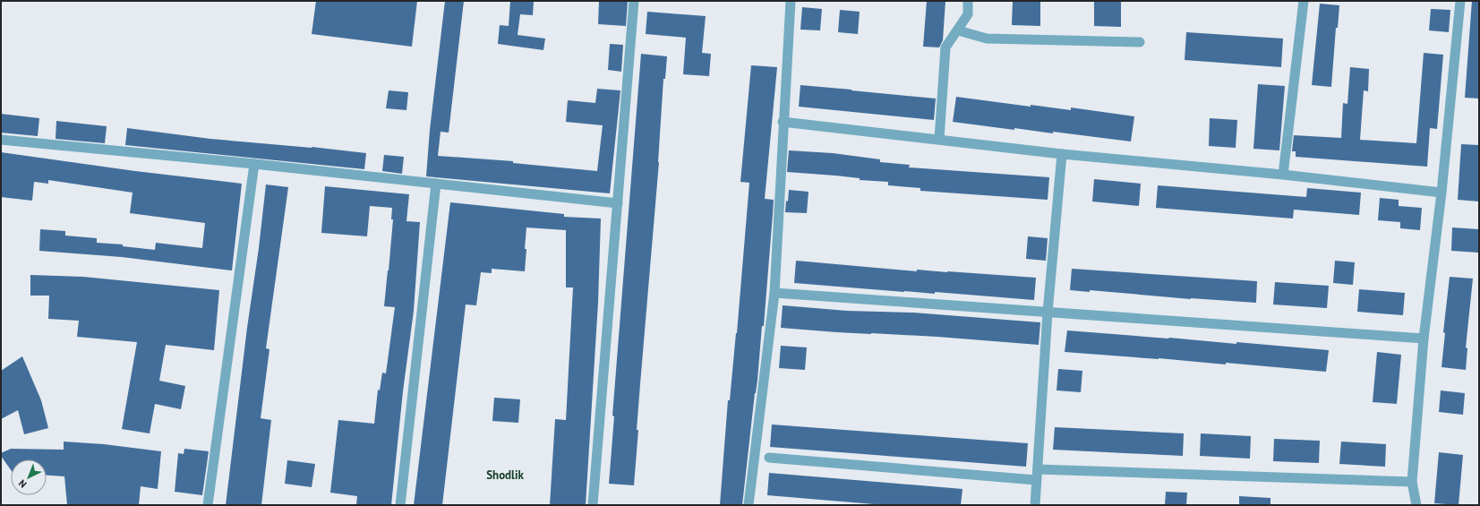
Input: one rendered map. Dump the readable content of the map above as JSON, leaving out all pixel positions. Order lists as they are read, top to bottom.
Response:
{
  "districts": ["Shodlik"],
  "north": "bottom left"
}
